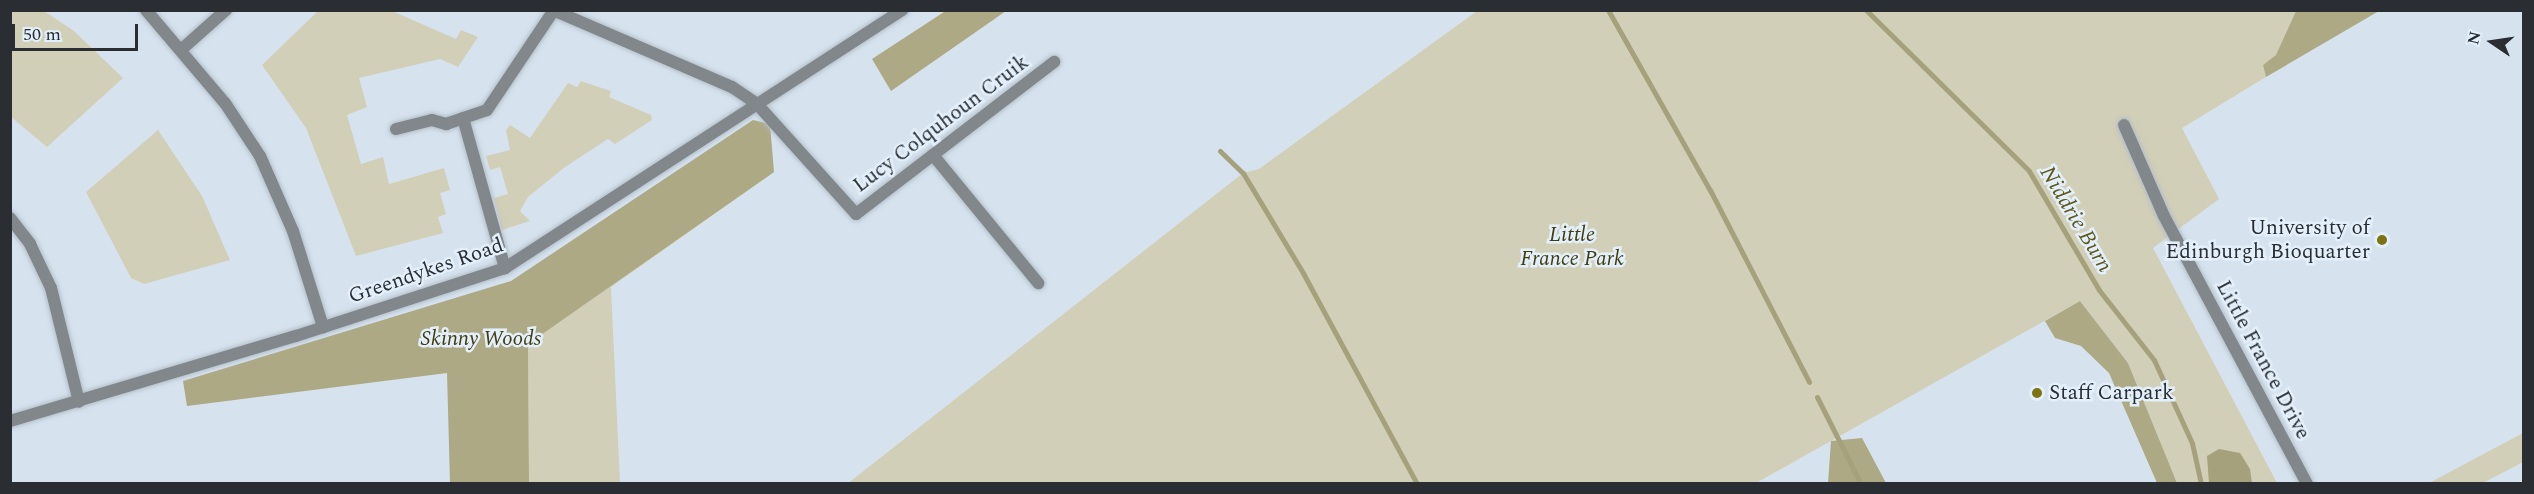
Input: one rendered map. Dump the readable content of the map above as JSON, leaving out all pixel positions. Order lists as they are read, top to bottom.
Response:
{
  "streets": {
    "street": ["Lucy Colquhoun Cruik", "Greendykes Road", "Little France Drive"]
  },
  "crossings": [
    ["Lucy Colquhoun Cruik", "Greendykes Road"]
  ],
  "water": ["Niddrie Burn"],
  "parks": ["Little France Park", "Skinny Woods"],
  "places": ["University of Edinburgh Bioquarter", "Staff Carpark"],
  "scale_bar": "50 m",
  "north": "left"
}
